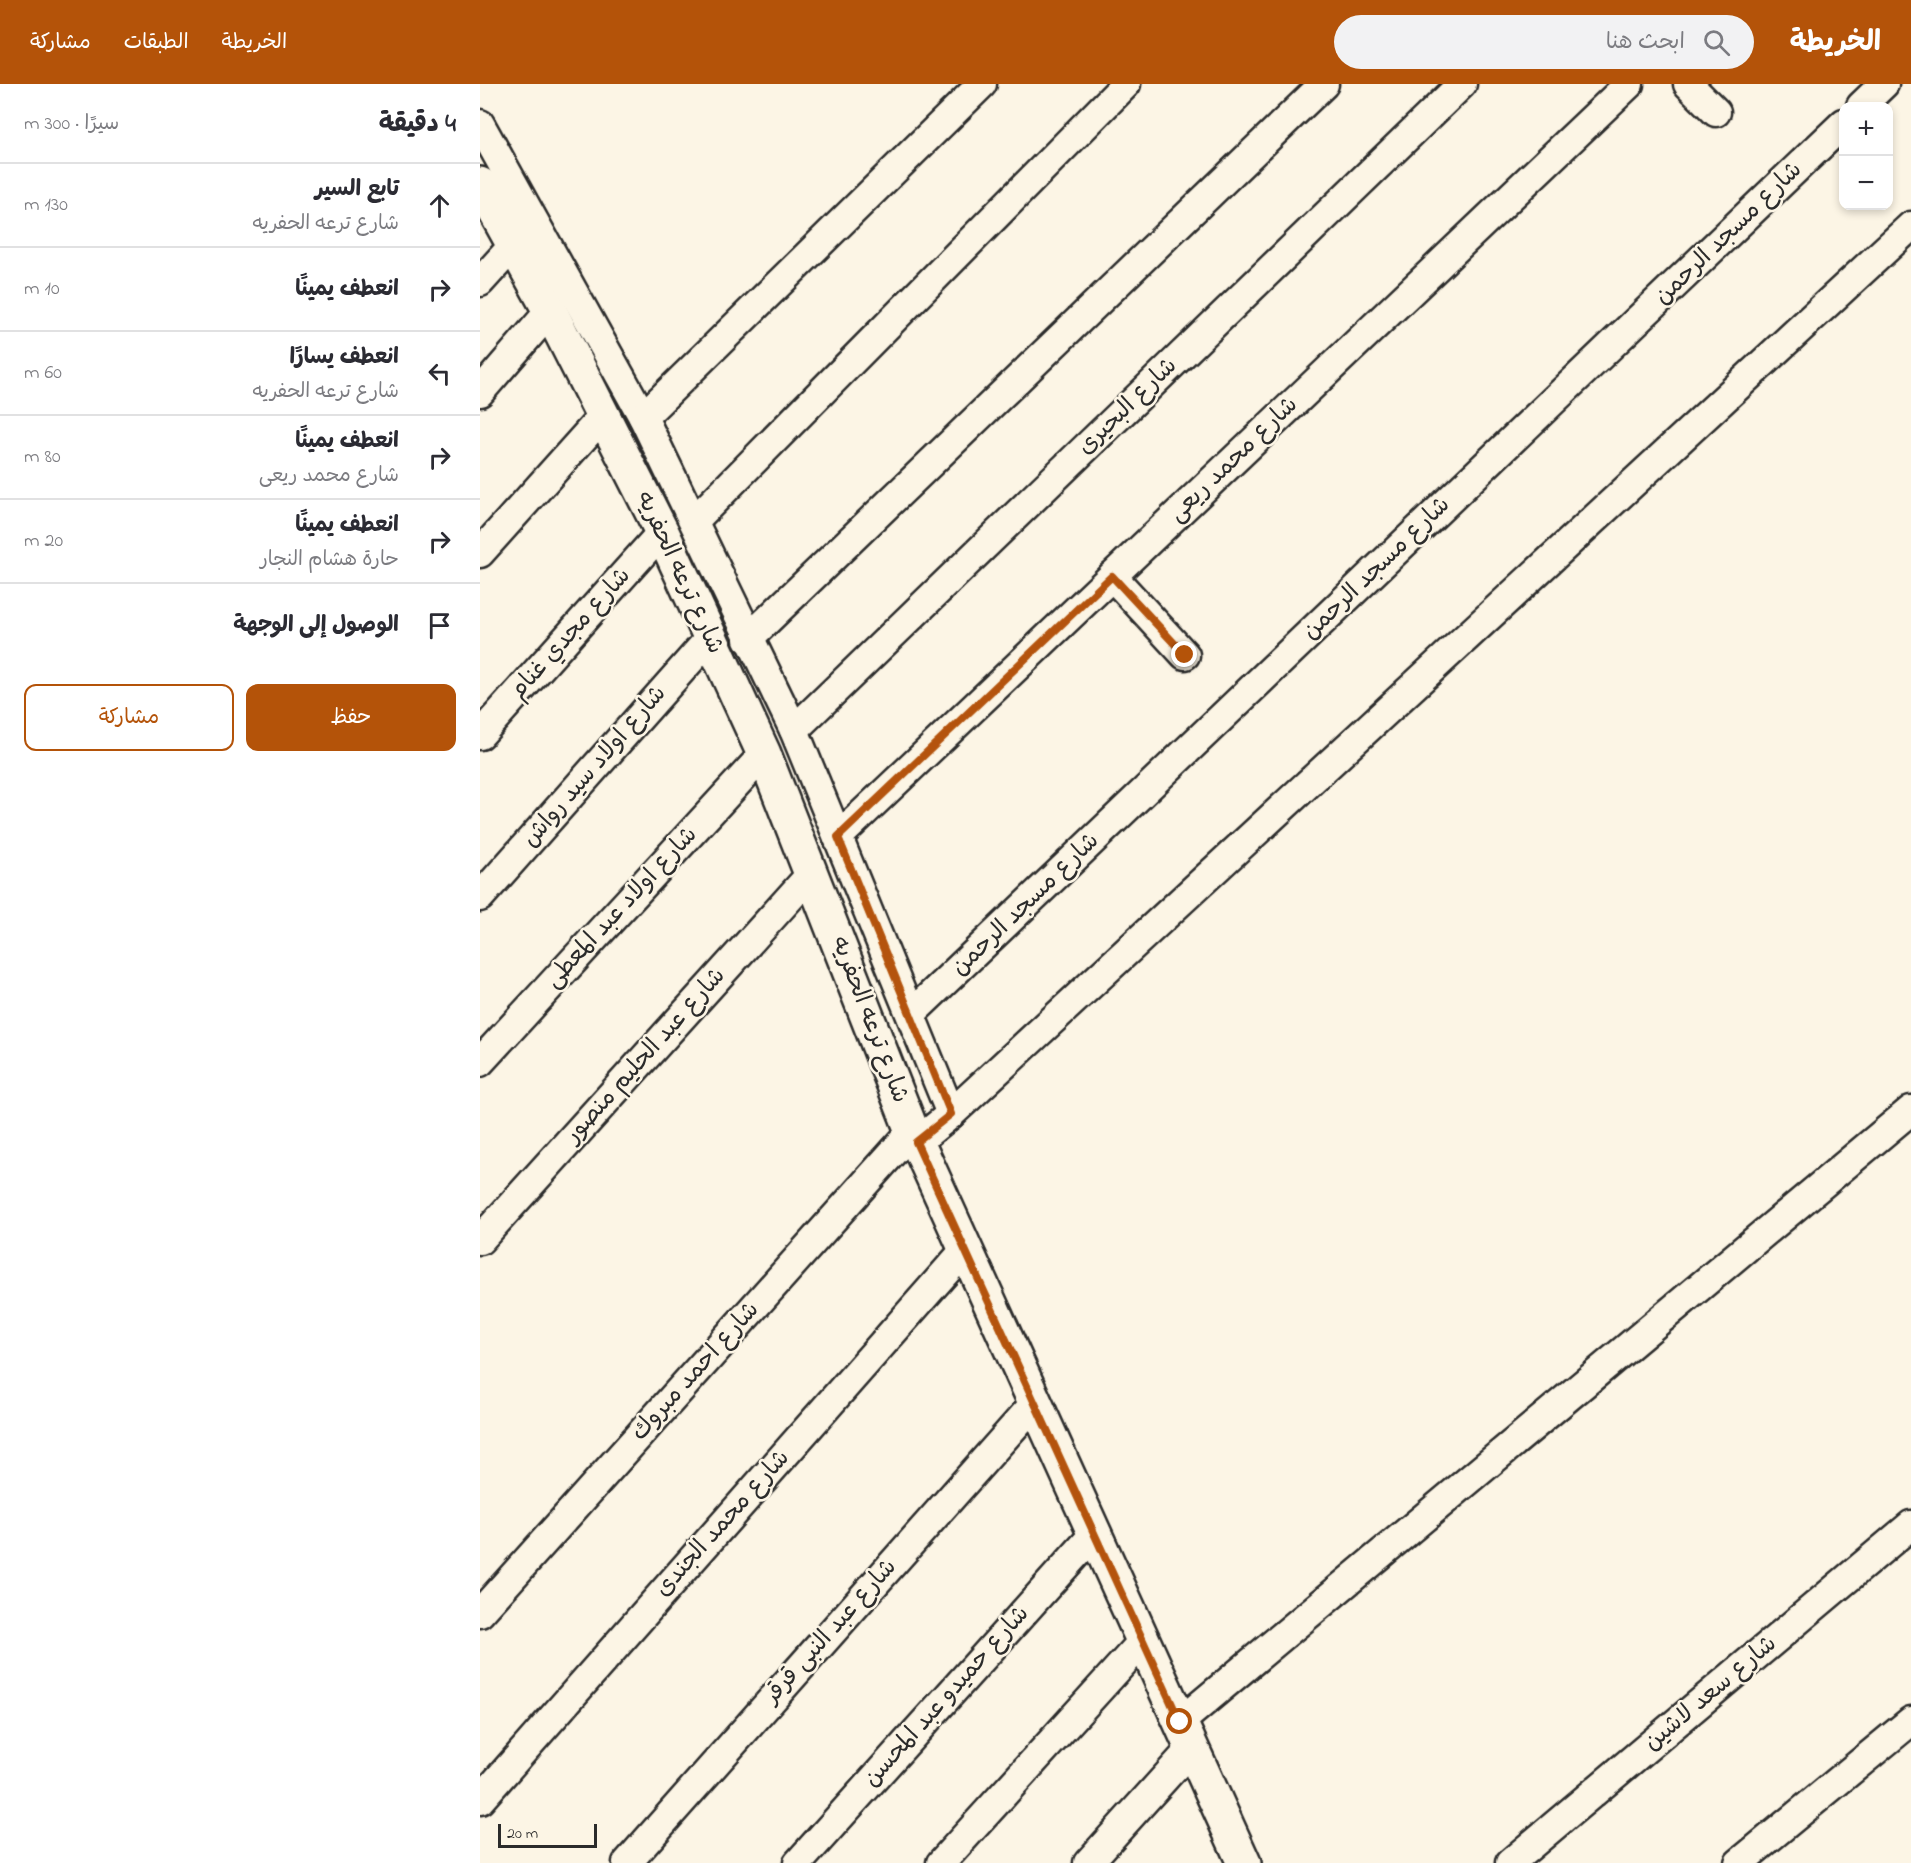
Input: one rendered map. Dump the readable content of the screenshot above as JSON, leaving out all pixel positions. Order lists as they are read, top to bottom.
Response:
{
  "streets": {
    "street": [
      "شارع مسجد الرحمن",
      "شارع البحيرى",
      "شارع محمد ريعى",
      "شارع ترعه الحفريه",
      "شارع مجدي غنام",
      "شارع اولاد سيد رواش",
      "شارع اولاد عبد المعطى",
      "شارع عبد الحليم منصور",
      "شارع احمد مبروك",
      "شارع محمد الجندى",
      "شارع عبد النبى قرقر",
      "شارع سعد لاشين",
      "شارع حميدو عبد المحسن"
    ]
  },
  "crossings": [
    ["شارع مسجد الرحمن", "شارع ترعه الحفريه"],
    ["شارع البحيرى", "شارع ترعه الحفريه"],
    ["شارع محمد ريعى", "شارع ترعه الحفريه"],
    ["شارع ترعه الحفريه", "شارع مجدي غنام"],
    ["شارع ترعه الحفريه", "شارع اولاد سيد رواش"],
    ["شارع ترعه الحفريه", "شارع اولاد عبد المعطى"],
    ["شارع ترعه الحفريه", "شارع عبد الحليم منصور"],
    ["شارع ترعه الحفريه", "شارع احمد مبروك"],
    ["شارع ترعه الحفريه", "شارع محمد الجندى"],
    ["شارع ترعه الحفريه", "شارع عبد النبى قرقر"],
    ["شارع ترعه الحفريه", "شارع حميدو عبد المحسن"]
  ],
  "scale_bar": "20 m",
  "page": {
    "header": "الخريطة",
    "search": "ابحث هنا",
    "nav": ["الخريطة", "الطبقات", "مشاركة"],
    "heading": ["4 دقيقة", "سيرًا · 300 m"],
    "map_buttons": ["+", "−"],
    "list": [
      ["تابع السير", "شارع ترعه الحفريه", "130 m"],
      ["انعطف يمينًا", "10 m"],
      ["انعطف يسارًا", "شارع ترعه الحفريه", "60 m"],
      ["انعطف يمينًا", "شارع محمد ريعى", "80 m"],
      ["انعطف يمينًا", "حارة هشام النجار", "20 m"],
      "الوصول إلى الوجهة"
    ],
    "buttons": ["حفظ", "مشاركة"],
    "scale": "20 m"
  }
}
